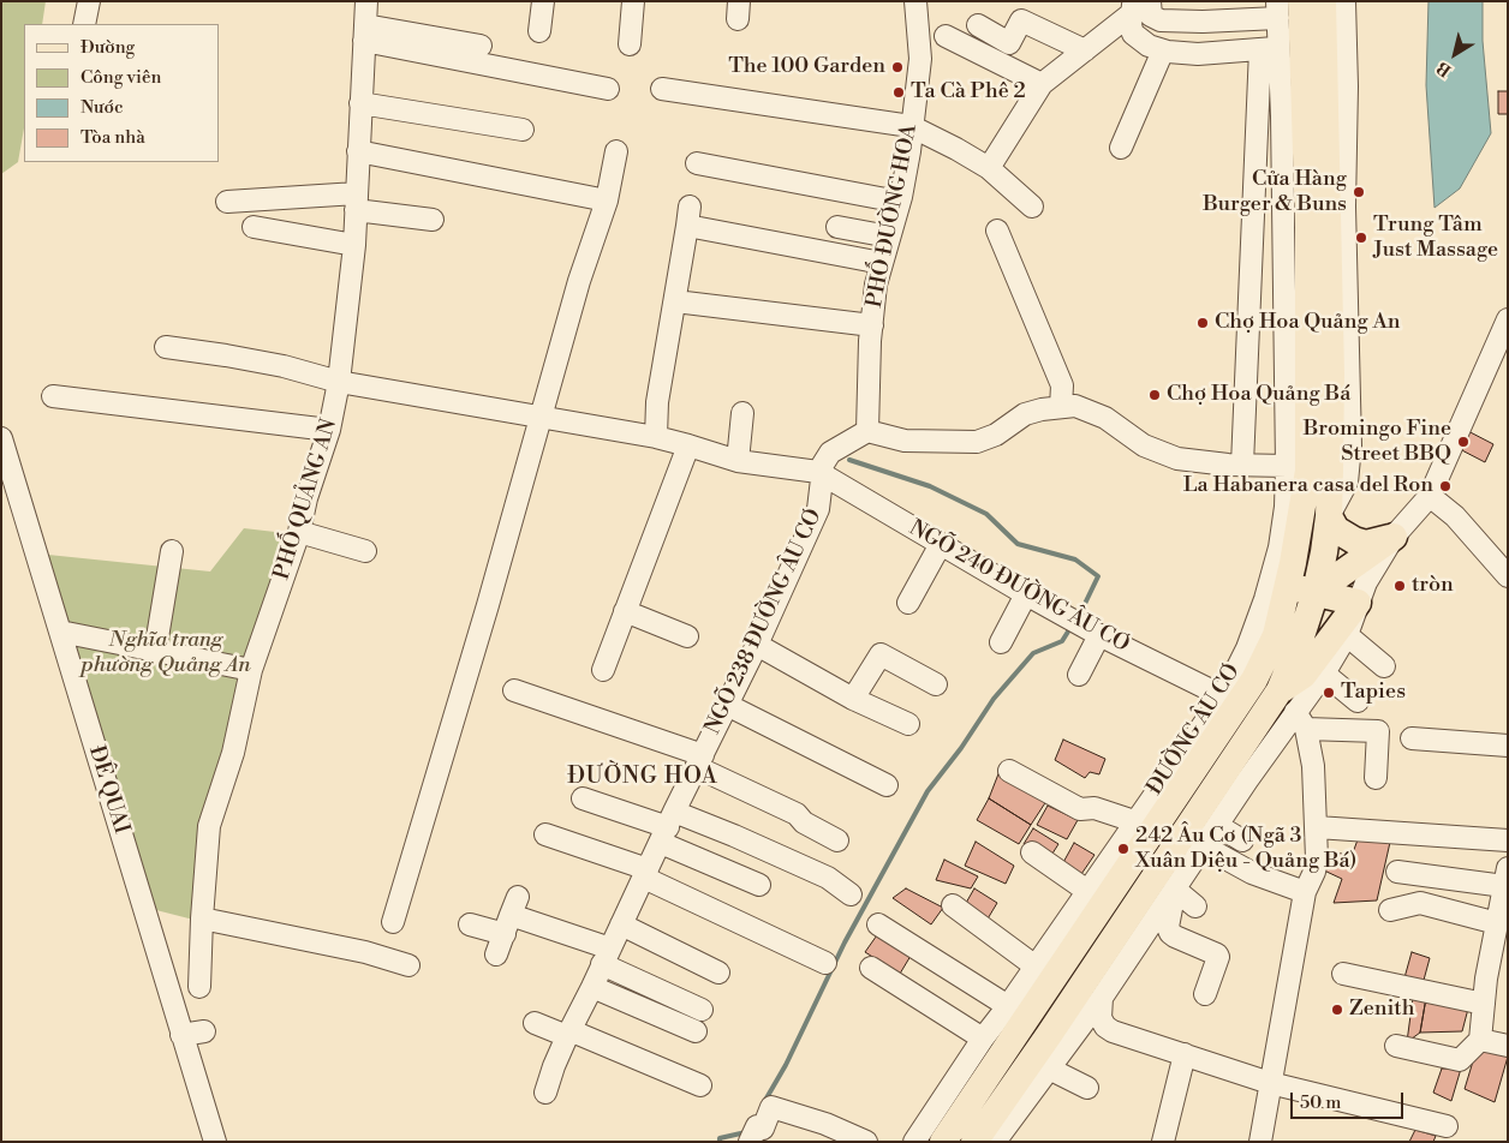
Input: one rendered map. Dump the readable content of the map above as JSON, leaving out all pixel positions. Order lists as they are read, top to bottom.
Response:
{
  "streets": {
    "main road": ["ĐƯỜNG ÂU CƠ"],
    "street": [
      "PHỐ ĐƯỜNG HOA",
      "PHỐ QUẢNG AN",
      "NGÕ 240 ĐƯỜNG ÂU CƠ",
      "NGÕ 238 ĐƯỜNG ÂU CƠ",
      "ĐÊ QUAI"
    ]
  },
  "crossings": [
    ["NGÕ 240 ĐƯỜNG ÂU CƠ", "NGÕ 238 ĐƯỜNG ÂU CƠ"],
    ["NGÕ 240 ĐƯỜNG ÂU CƠ", "ĐƯỜNG ÂU CƠ"]
  ],
  "districts": ["ĐƯỜNG HOA"],
  "parks": ["Nghĩa trang phường Quảng An"],
  "places": [
    "The 100 Garden",
    "Ta Cà Phê 2",
    "Cửa Hàng Burger & Buns",
    "Trung Tâm Just Massage",
    "Chợ Hoa Quảng An",
    "Chợ Hoa Quảng Bá",
    "Bromingo Fine Street BBQ",
    "La Habanera casa del Ron",
    "tròn",
    "Tapies",
    "242 Âu Cơ (Ngã 3 Xuân Diệu - Quảng Bá)",
    "Zenith"
  ],
  "legend": [
    "Đường",
    "Công viên",
    "Nước",
    "Tòa nhà"
  ],
  "scale_bar": "50 m",
  "north": "bottom left"
}
